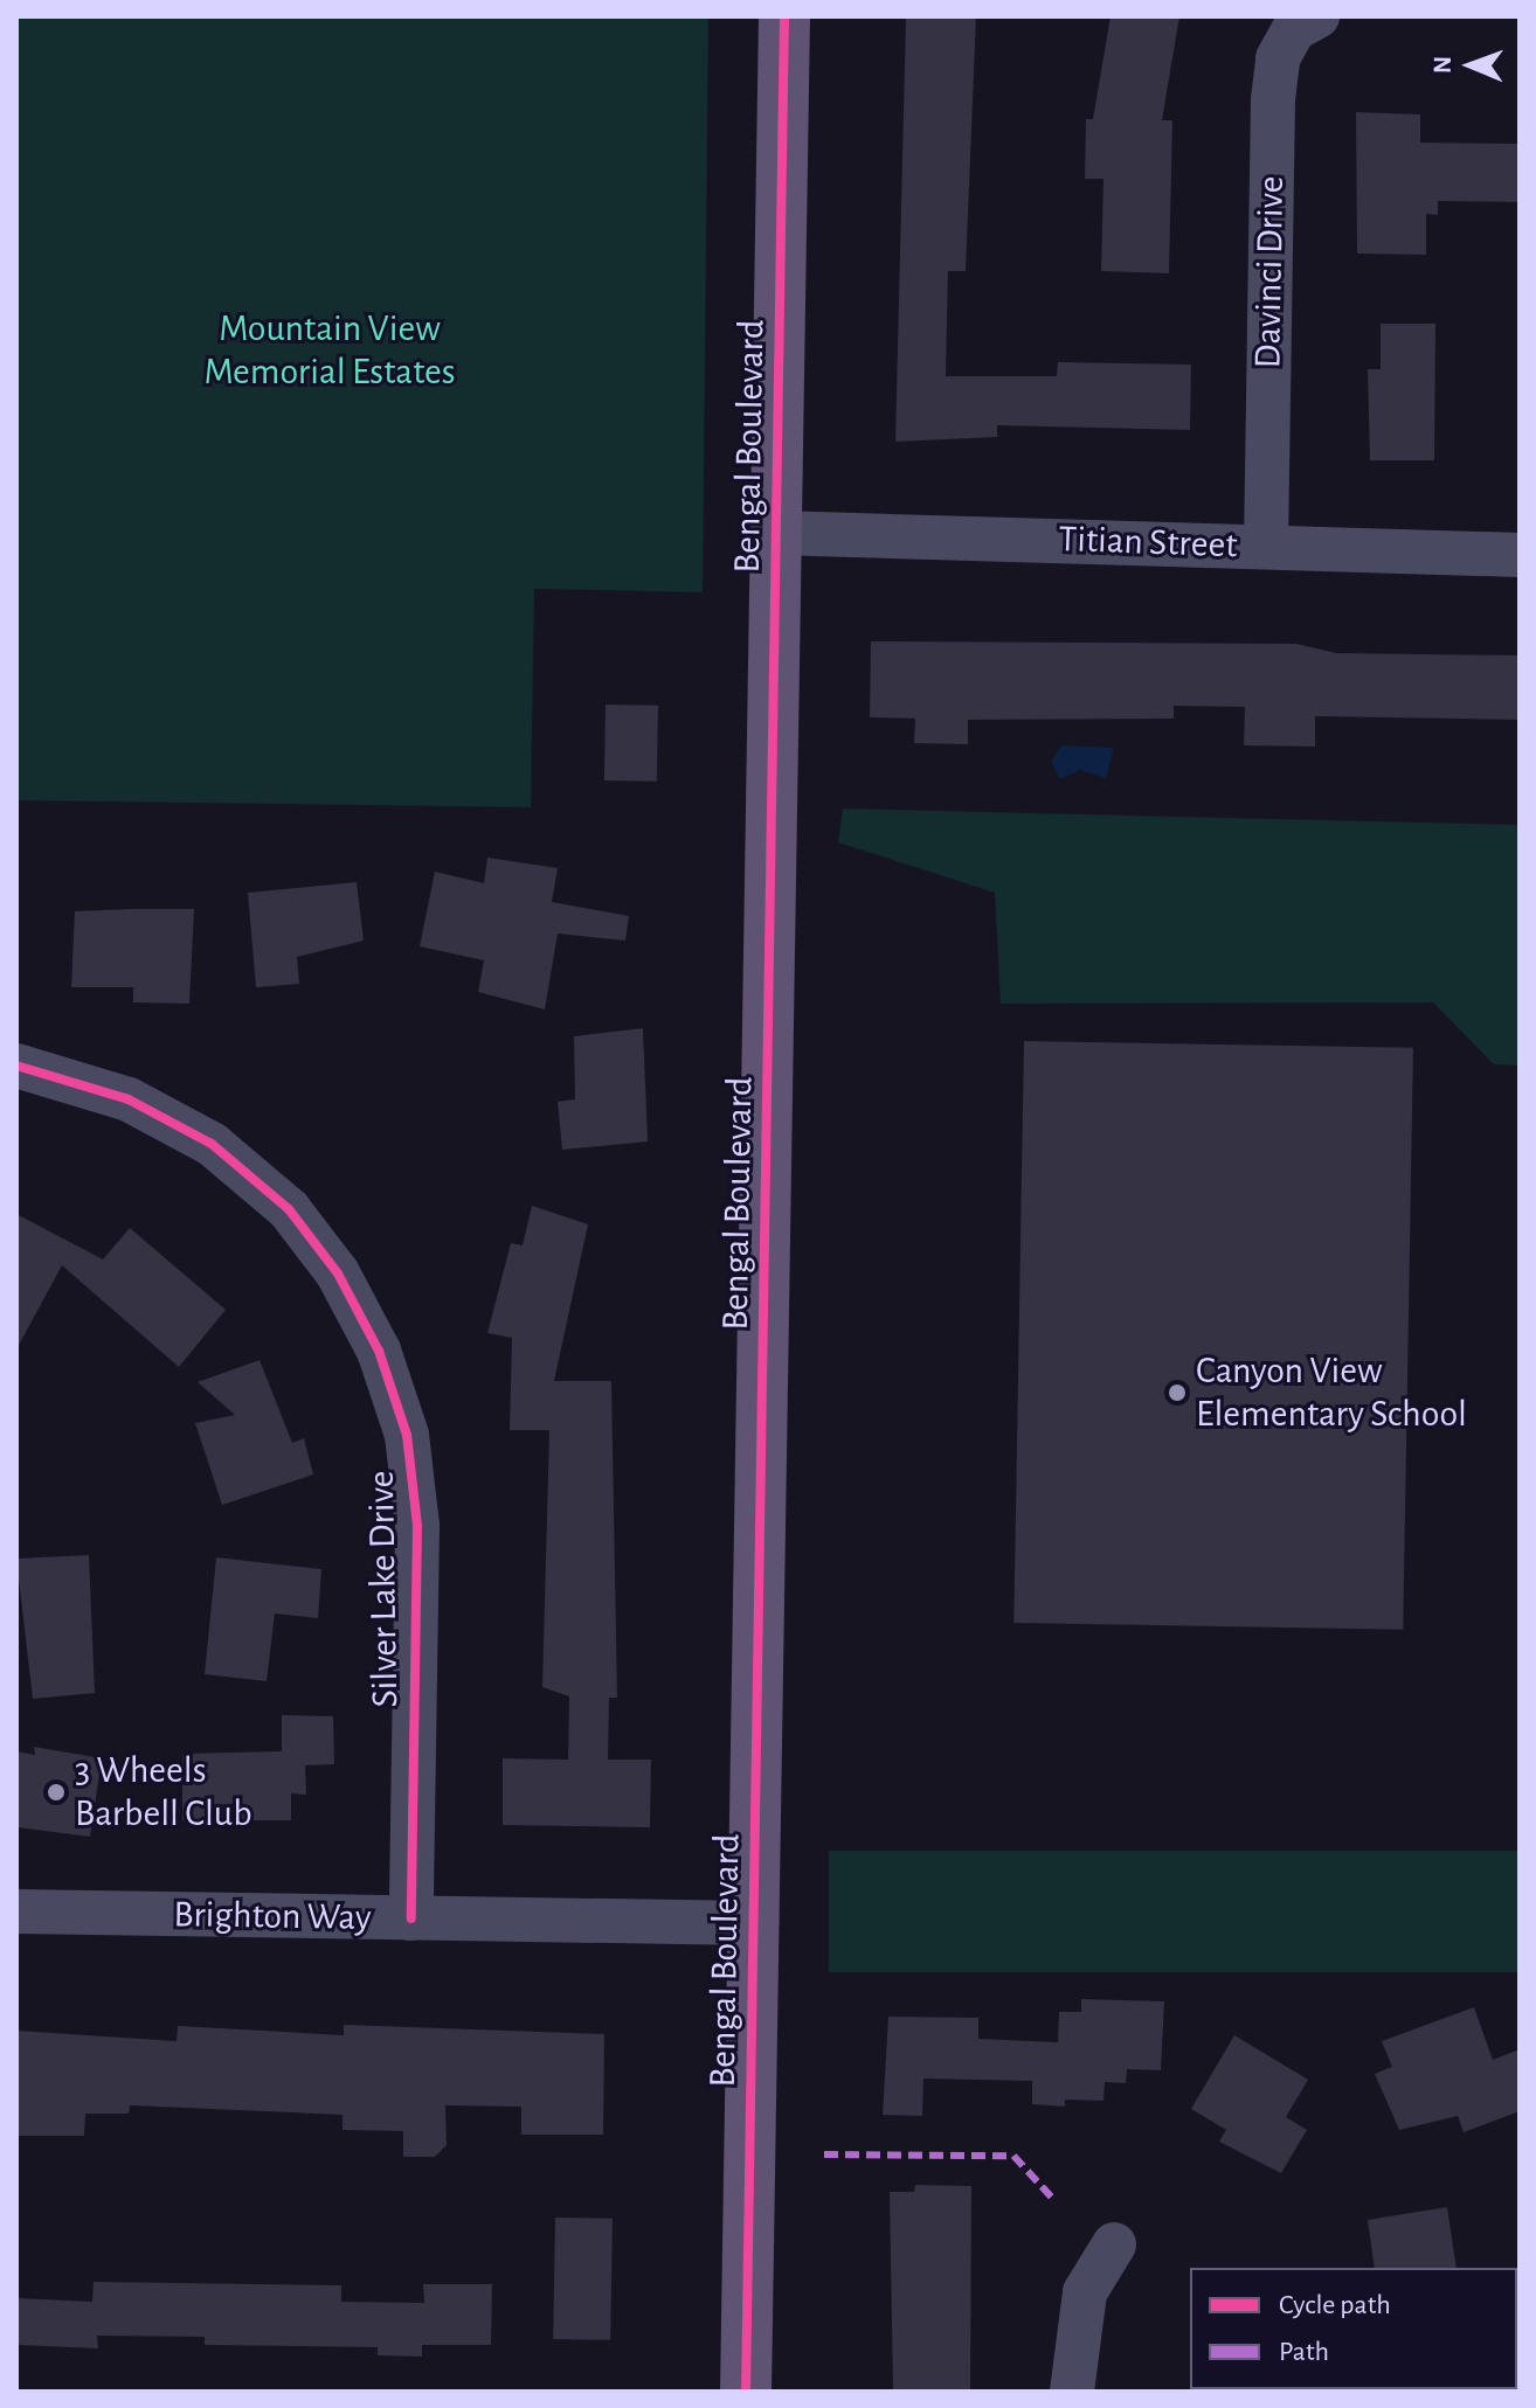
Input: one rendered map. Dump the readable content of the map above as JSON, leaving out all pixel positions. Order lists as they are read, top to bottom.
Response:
{
  "streets": {
    "main road": ["Bengal Boulevard"],
    "street": [
      "Davinci Drive",
      "Titian Street",
      "Silver Lake Drive",
      "Brighton Way"
    ]
  },
  "crossings": [
    ["Davinci Drive", "Titian Street"],
    ["Bengal Boulevard", "Titian Street"],
    ["Bengal Boulevard", "Brighton Way"],
    ["Silver Lake Drive", "Brighton Way"]
  ],
  "parks": ["Mountain View Memorial Estates"],
  "places": ["Canyon View Elementary School", "3 Wheels Barbell Club"],
  "legend": ["Cycle path", "Path"],
  "north": "left"
}
